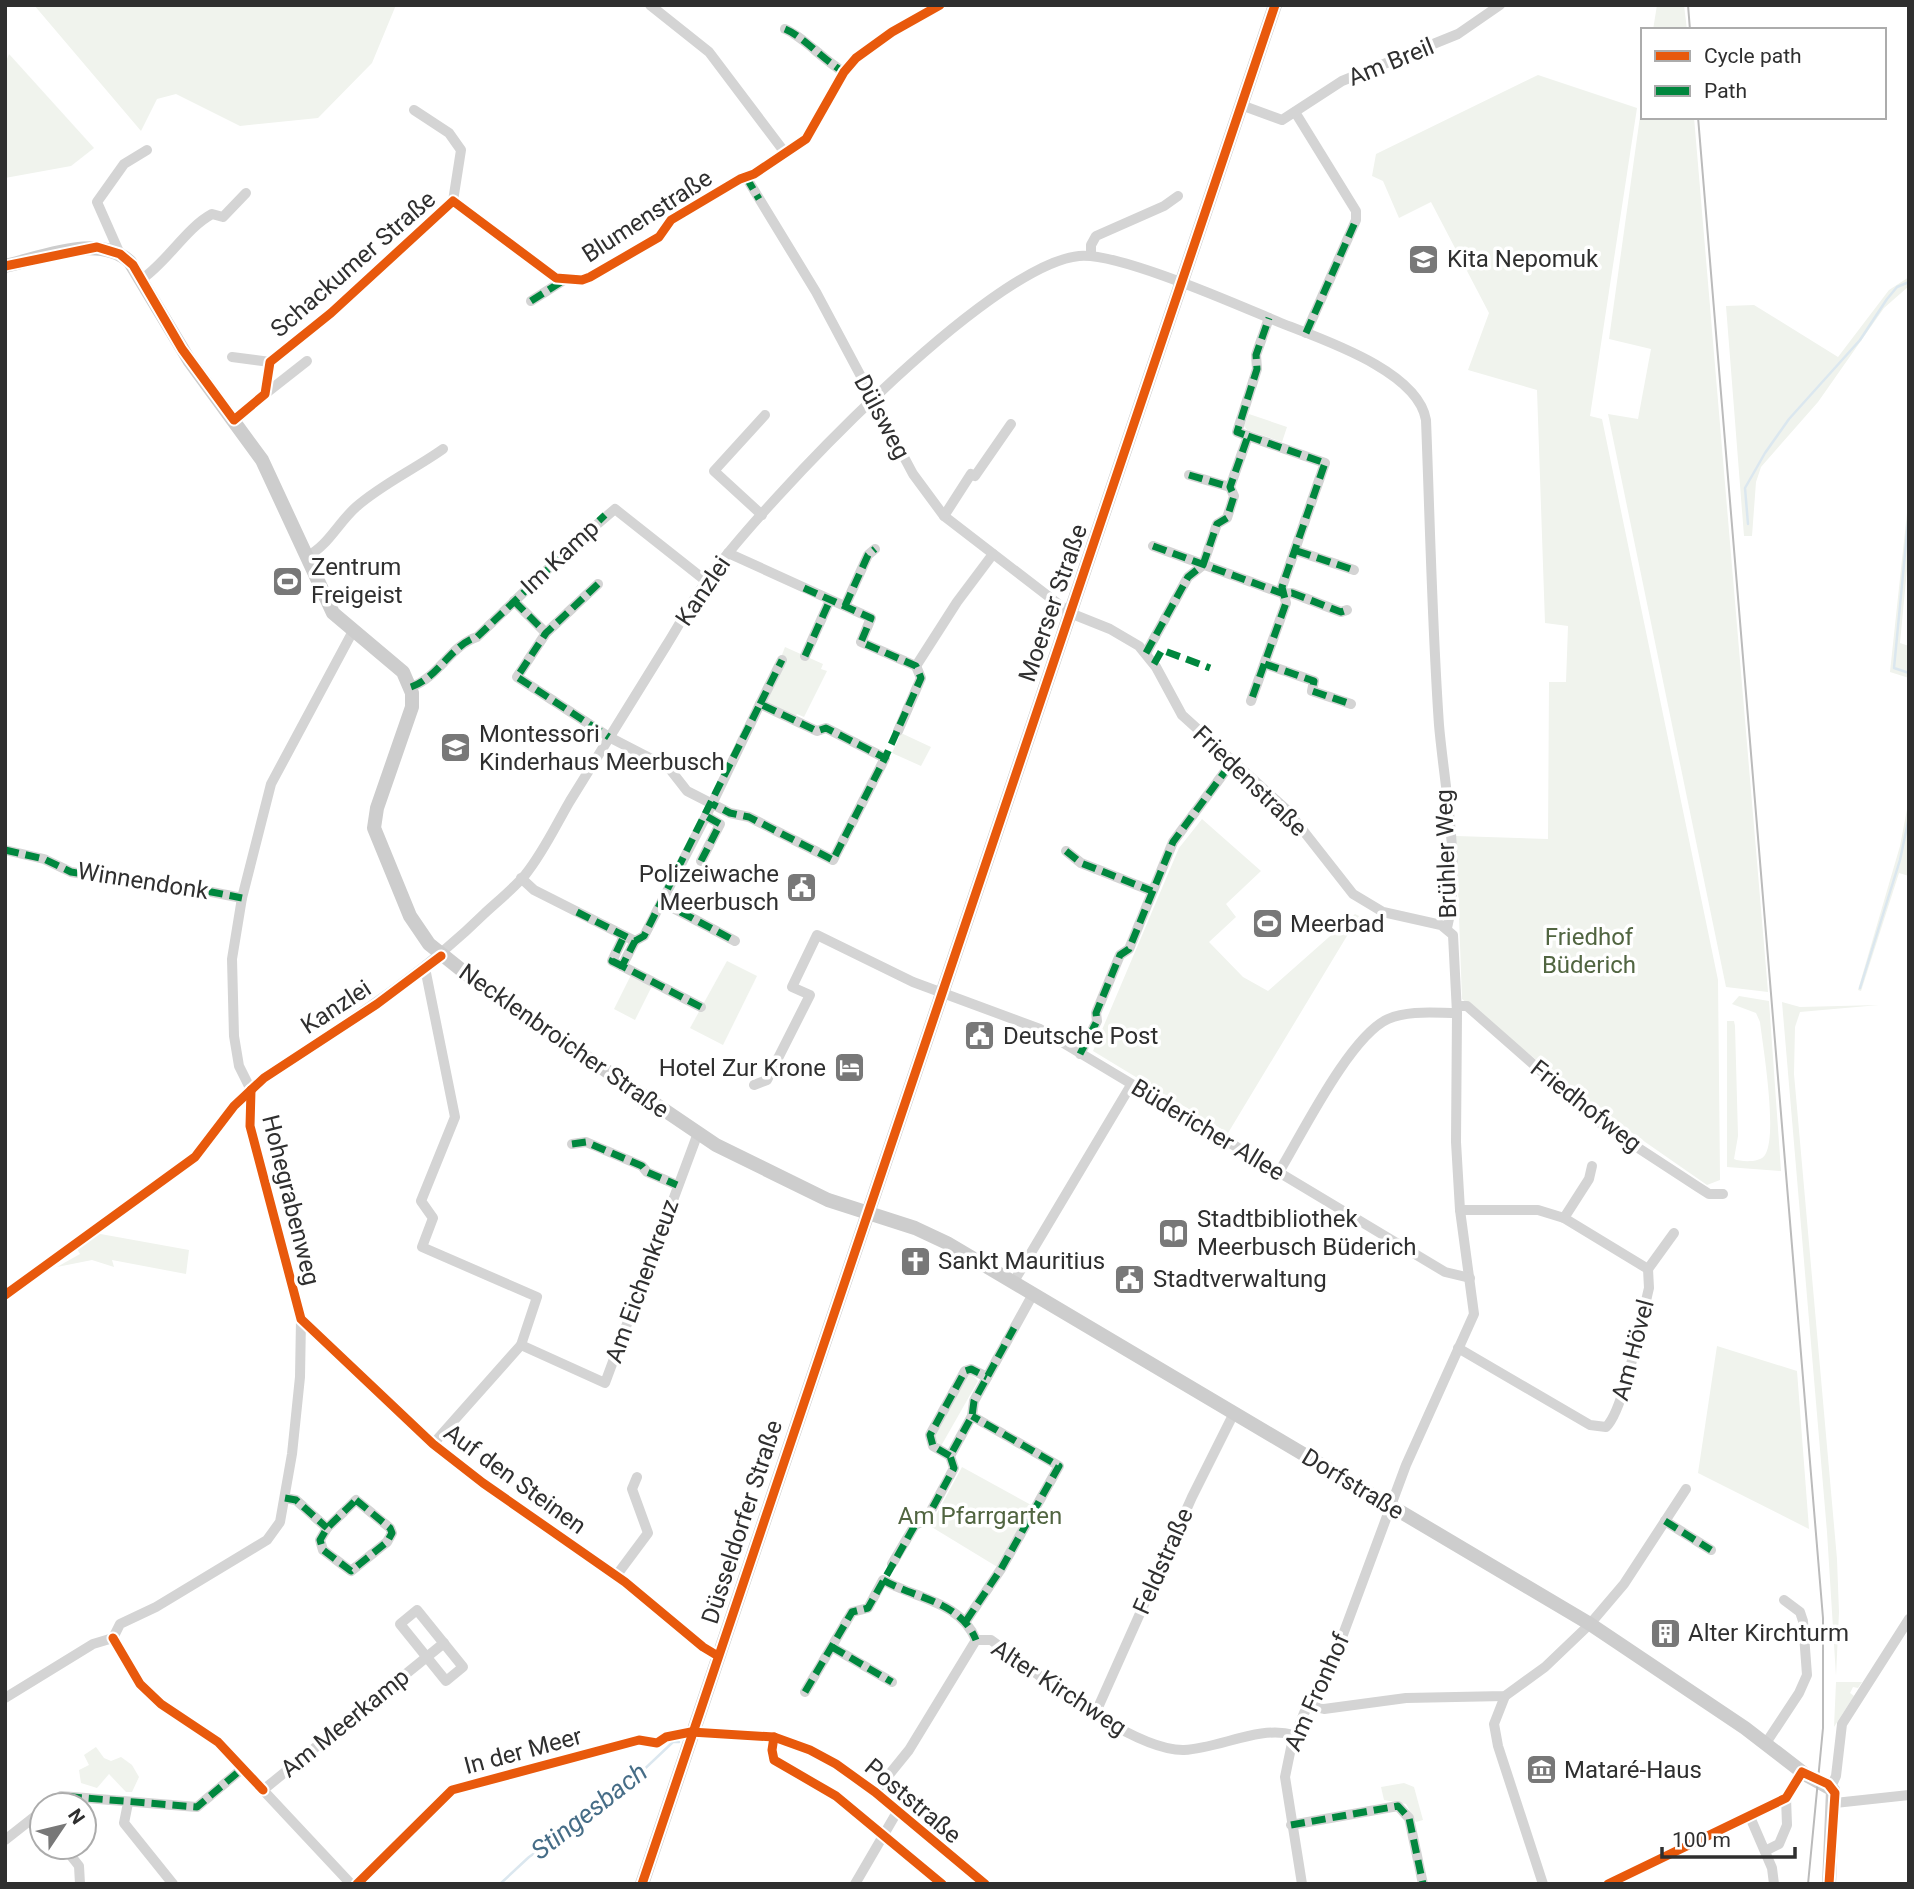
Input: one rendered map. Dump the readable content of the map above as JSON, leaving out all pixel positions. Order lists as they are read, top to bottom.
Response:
{
  "streets": {
    "main road": [
      "Moerser Straße",
      "Necklenbroicher Straße",
      "Dorfstraße",
      "Düsseldorfer Straße"
    ],
    "street": [
      "Am Breil",
      "Blumenstraße",
      "Schackumer Straße",
      "Dülsweg",
      "Im Kamp",
      "Kanzlei",
      "Friedenstraße",
      "Brühler Weg",
      "Winnendonk",
      "Friedhofweg",
      "Büdericher Allee",
      "Hohegrabenweg",
      "Am Eichenkreuz",
      "Am Hövel",
      "Auf den Steinen",
      "Feldstraße",
      "Alter Kirchweg",
      "Am Fronhof",
      "Am Meerkamp",
      "In der Meer",
      "Poststraße"
    ]
  },
  "crossings": [
    ["Am Breil", "Moerser Straße"],
    ["Blumenstraße", "Schackumer Straße"],
    ["Blumenstraße", "Dülsweg"],
    ["Dülsweg", "Kanzlei"],
    ["Dülsweg", "Moerser Straße"],
    ["Dülsweg", "Friedenstraße"],
    ["Im Kamp", "Kanzlei"],
    ["Im Kamp", "Necklenbroicher Straße"],
    ["Kanzlei", "Moerser Straße"],
    ["Kanzlei", "Brühler Weg"],
    ["Kanzlei", "Necklenbroicher Straße"],
    ["Kanzlei", "Hohegrabenweg"],
    ["Moerser Straße", "Friedenstraße"],
    ["Moerser Straße", "Brühler Weg"],
    ["Moerser Straße", "Necklenbroicher Straße"],
    ["Moerser Straße", "Büdericher Allee"],
    ["Moerser Straße", "Dorfstraße"],
    ["Moerser Straße", "Düsseldorfer Straße"],
    ["Friedenstraße", "Brühler Weg"],
    ["Brühler Weg", "Friedhofweg"],
    ["Brühler Weg", "Büdericher Allee"],
    ["Brühler Weg", "Am Hövel"],
    ["Brühler Weg", "Dorfstraße"],
    ["Brühler Weg", "Am Fronhof"],
    ["Winnendonk", "Hohegrabenweg"],
    ["Necklenbroicher Straße", "Am Eichenkreuz"],
    ["Necklenbroicher Straße", "Dorfstraße"],
    ["Necklenbroicher Straße", "Düsseldorfer Straße"],
    ["Hohegrabenweg", "Auf den Steinen"],
    ["Auf den Steinen", "Düsseldorfer Straße"],
    ["Dorfstraße", "Düsseldorfer Straße"],
    ["Dorfstraße", "Feldstraße"],
    ["Dorfstraße", "Am Fronhof"],
    ["Düsseldorfer Straße", "In der Meer"],
    ["Düsseldorfer Straße", "Poststraße"],
    ["Feldstraße", "Alter Kirchweg"],
    ["Alter Kirchweg", "Am Fronhof"],
    ["In der Meer", "Poststraße"]
  ],
  "water": ["Stingesbach"],
  "parks": ["Friedhof Büderich", "Am Pfarrgarten"],
  "places": {
    "school or university": ["Kita Nepomuk", "Montessori Kinderhaus Meerbusch"],
    "sports": ["Zentrum Freigeist", "Meerbad"],
    "public building": ["Polizeiwache Meerbusch", "Deutsche Post", "Stadtverwaltung"],
    "hotel": ["Hotel Zur Krone"],
    "library": ["Stadtbibliothek Meerbusch Büderich"],
    "church": ["Sankt Mauritius"],
    "building": ["Alter Kirchturm"],
    "museum": ["Mataré-Haus"]
  },
  "legend": ["Cycle path", "Path"],
  "scale_bar": "100 m",
  "north": "top right"
}
